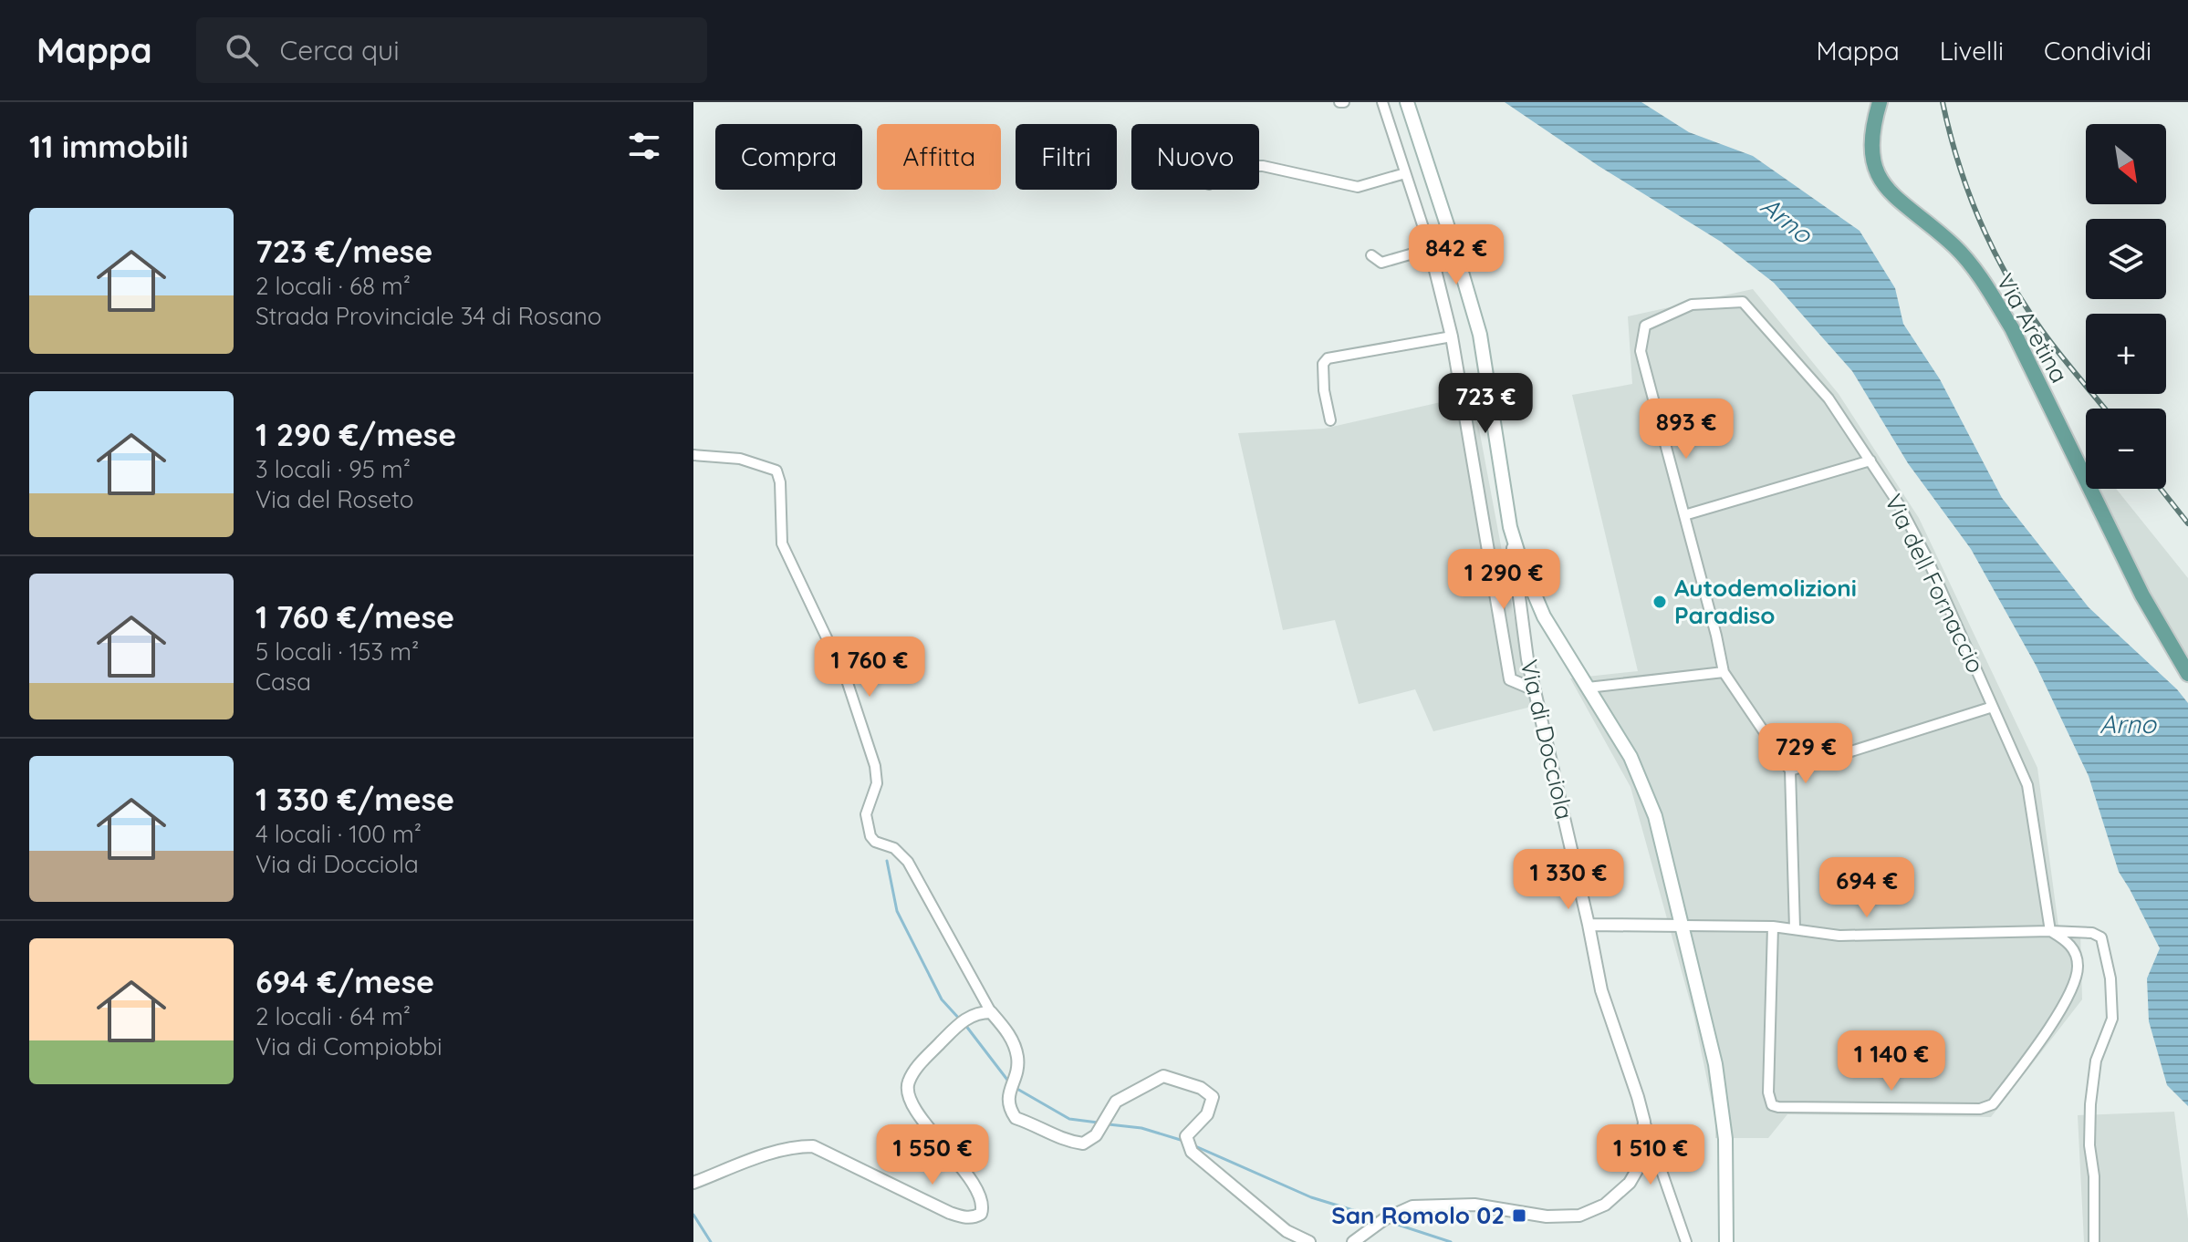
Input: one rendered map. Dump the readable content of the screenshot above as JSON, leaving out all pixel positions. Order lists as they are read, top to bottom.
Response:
{
  "streets": {
    "main road": ["Via Aretina"],
    "street": ["Via dell Fornaccio", "Via di Docciola"]
  },
  "water": ["Arno"],
  "places": {
    "other": ["Autodemolizioni Paradiso"],
    "transit": ["San Romolo 02"]
  },
  "north": "bottom right",
  "page": {
    "header": "Mappa",
    "search": "Cerca qui",
    "nav": ["Mappa", "Livelli", "Condividi"],
    "heading": "11 immobili",
    "map_buttons": ["+", "−"],
    "chip": [
      "Compra",
      "Affitta",
      "Filtri",
      "Nuovo"
    ],
    "list": [
      {
        "name": "723 €/mese",
        "note": "2 locali · 68 m² · Strada Provinciale 34 di Rosano"
      },
      {
        "name": "1 290 €/mese",
        "note": "3 locali · 95 m² · Via del Roseto"
      },
      {
        "name": "1 760 €/mese",
        "note": "5 locali · 153 m² · Casa"
      },
      {
        "name": "1 330 €/mese",
        "note": "4 locali · 100 m² · Via di Docciola"
      },
      {
        "name": "694 €/mese",
        "note": "2 locali · 64 m² · Via di Compiobbi"
      }
    ],
    "price": [
      "842 €",
      "723 €",
      "893 €",
      "1 290 €",
      "1 760 €",
      "729 €",
      "1 330 €",
      "694 €",
      "1 140 €",
      "1 550 €",
      "1 510 €"
    ]
  }
}
